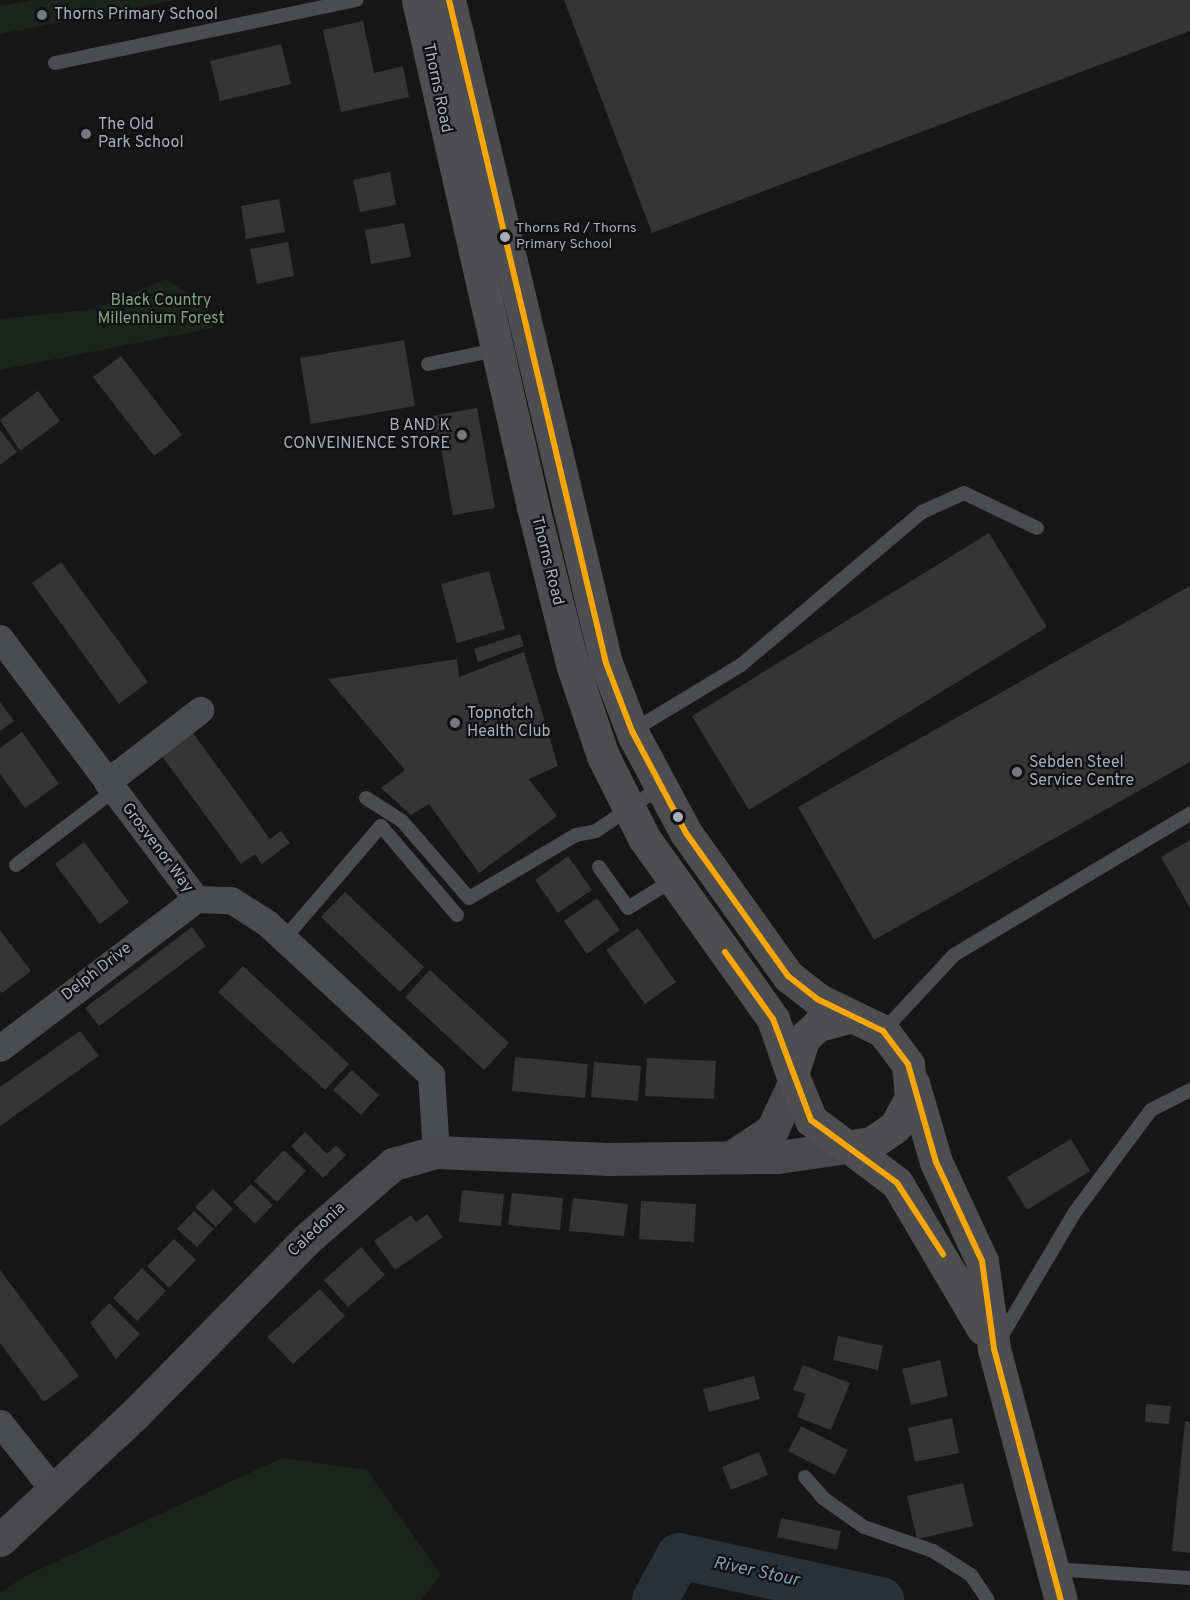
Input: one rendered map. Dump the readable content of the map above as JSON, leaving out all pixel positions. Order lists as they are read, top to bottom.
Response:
{
  "streets": {
    "highway": ["Thorns Road"],
    "street": ["Grosvenor Way", "Delph Drive", "Caledonia"]
  },
  "crossings": [
    ["Thorns Road", "Caledonia"],
    ["Grosvenor Way", "Delph Drive"],
    ["Grosvenor Way", "Caledonia"]
  ],
  "water": ["River Stour"],
  "parks": ["Black Country Millennium Forest"],
  "places": [
    "Thorns Primary School",
    "The Old Park School",
    "Thorns Rd / Thorns Primary School",
    "B AND K CONVEINIENCE STORE",
    "Topnotch Health Club",
    "Sebden Steel Service Centre"
  ]
}
